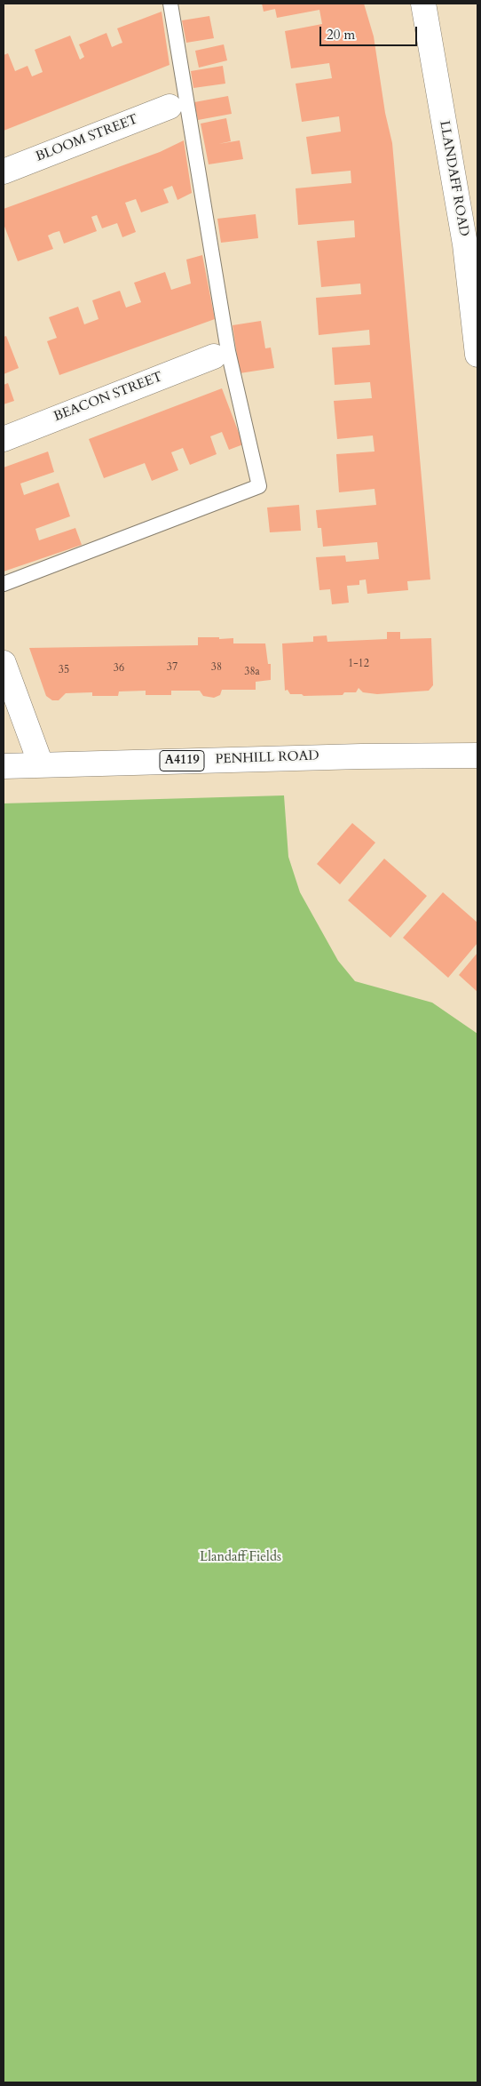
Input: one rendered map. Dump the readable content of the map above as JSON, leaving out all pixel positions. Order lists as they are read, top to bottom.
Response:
{
  "streets": {
    "main road": [
      "BLOOM STREET",
      "LLANDAFF ROAD",
      "BEACON STREET",
      "PENHILL ROAD",
      "A4119"
    ]
  },
  "parks": ["Llandaff Fields"],
  "house_numbers": [
    "1-12",
    "37",
    "38",
    "36",
    "35",
    "38a"
  ],
  "scale_bar": "20 m"
}
